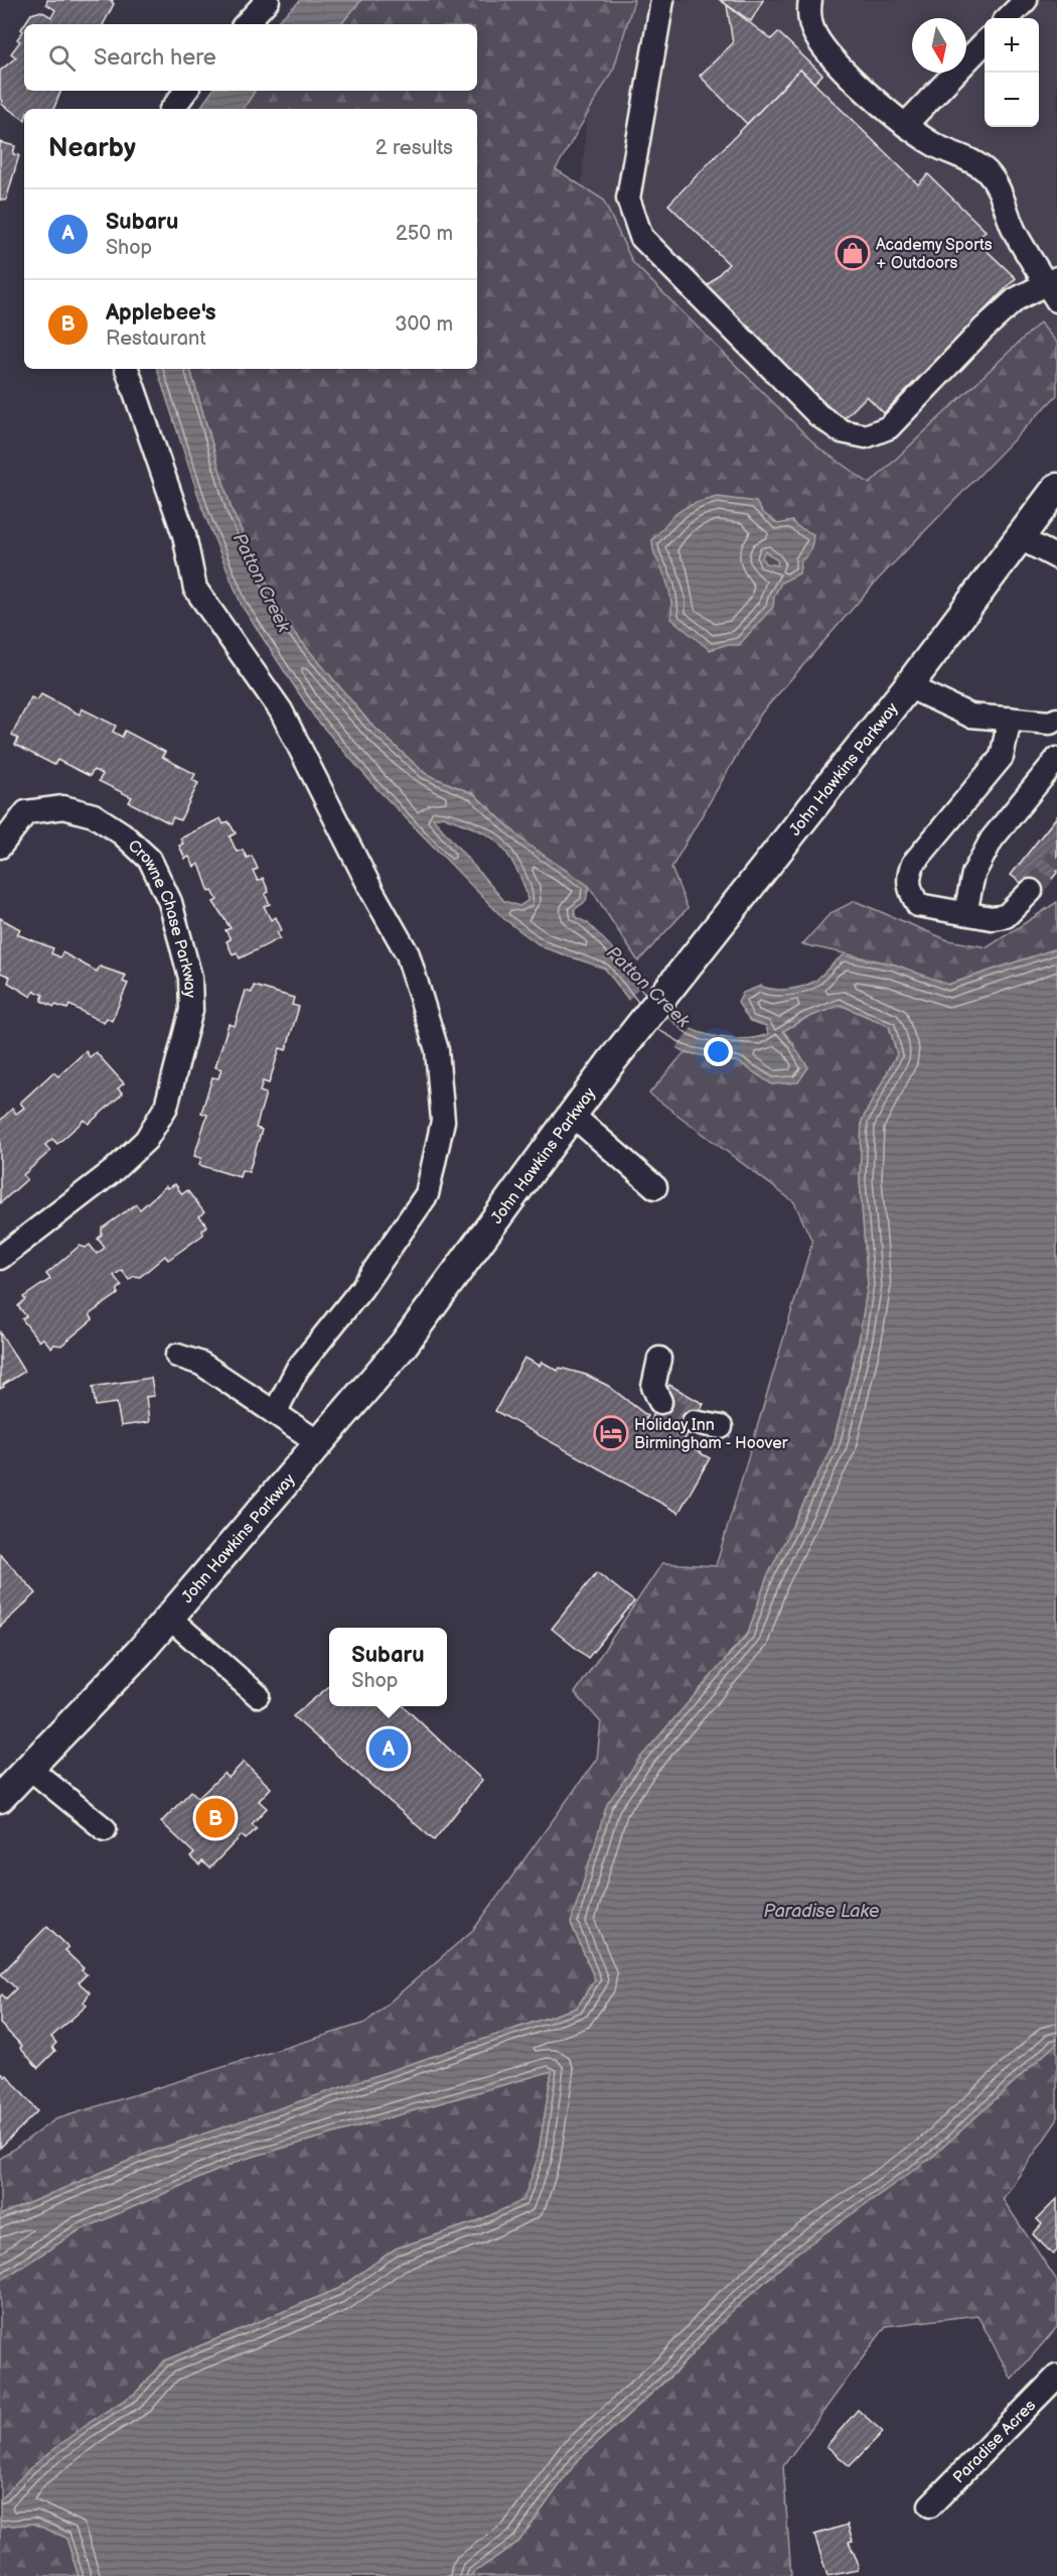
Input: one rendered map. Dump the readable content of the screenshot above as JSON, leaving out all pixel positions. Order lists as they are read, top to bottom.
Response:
{
  "streets": {
    "main road": ["John Hawkins Parkway"],
    "street": ["Crowne Chase Parkway", "Paradise Acres"]
  },
  "water": ["Patton Creek", "Paradise Lake"],
  "places": {
    "shop": ["Academy Sports + Outdoors"],
    "hotel": ["Holiday Inn Birmingham - Hoover"]
  },
  "north": "bottom",
  "page": {
    "map_buttons": ["+", "−"],
    "search": "Search here",
    "heading": ["Nearby", "2 results"],
    "list": [
      {
        "mark": "A",
        "name": "Subaru",
        "note": "Shop",
        "value": "250 m"
      },
      {
        "mark": "B",
        "name": "Applebee's",
        "note": "Restaurant",
        "value": "300 m"
      }
    ],
    "popup": ["Subaru", "Shop"],
    "pins": ["A", "B"]
  }
}
